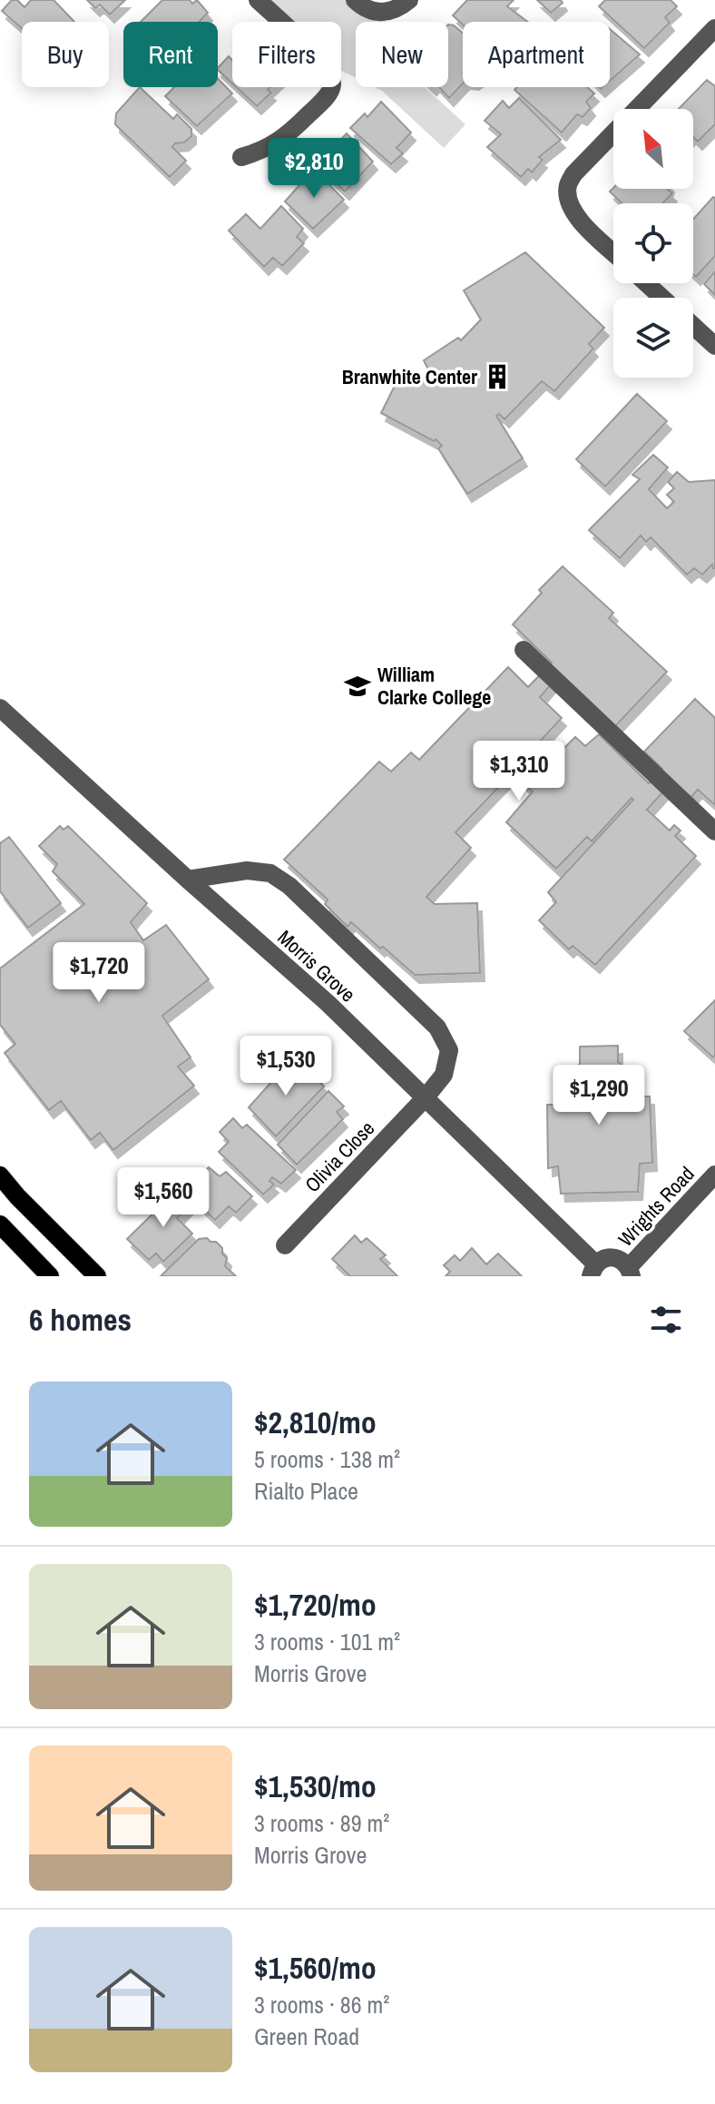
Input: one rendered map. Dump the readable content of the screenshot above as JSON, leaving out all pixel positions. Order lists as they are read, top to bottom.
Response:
{
  "streets": {
    "street": ["Morris Grove", "Olivia Close", "Wrights Road"]
  },
  "crossings": [
    ["Morris Grove", "Olivia Close"]
  ],
  "places": {
    "building": ["Branwhite Center"],
    "school or university": ["William Clarke College"]
  },
  "north": "top left",
  "page": {
    "chip": [
      "Buy",
      "Rent",
      "Filters",
      "New",
      "Apartment"
    ],
    "price": [
      "$2,810",
      "$1,310",
      "$1,720",
      "$1,530",
      "$1,290",
      "$1,560"
    ],
    "heading": "6 homes",
    "list": [
      {
        "name": "$2,810/mo",
        "note": "5 rooms · 138 m² · Rialto Place"
      },
      {
        "name": "$1,720/mo",
        "note": "3 rooms · 101 m² · Morris Grove"
      },
      {
        "name": "$1,530/mo",
        "note": "3 rooms · 89 m² · Morris Grove"
      },
      {
        "name": "$1,560/mo",
        "note": "3 rooms · 86 m² · Green Road"
      }
    ]
  }
}
